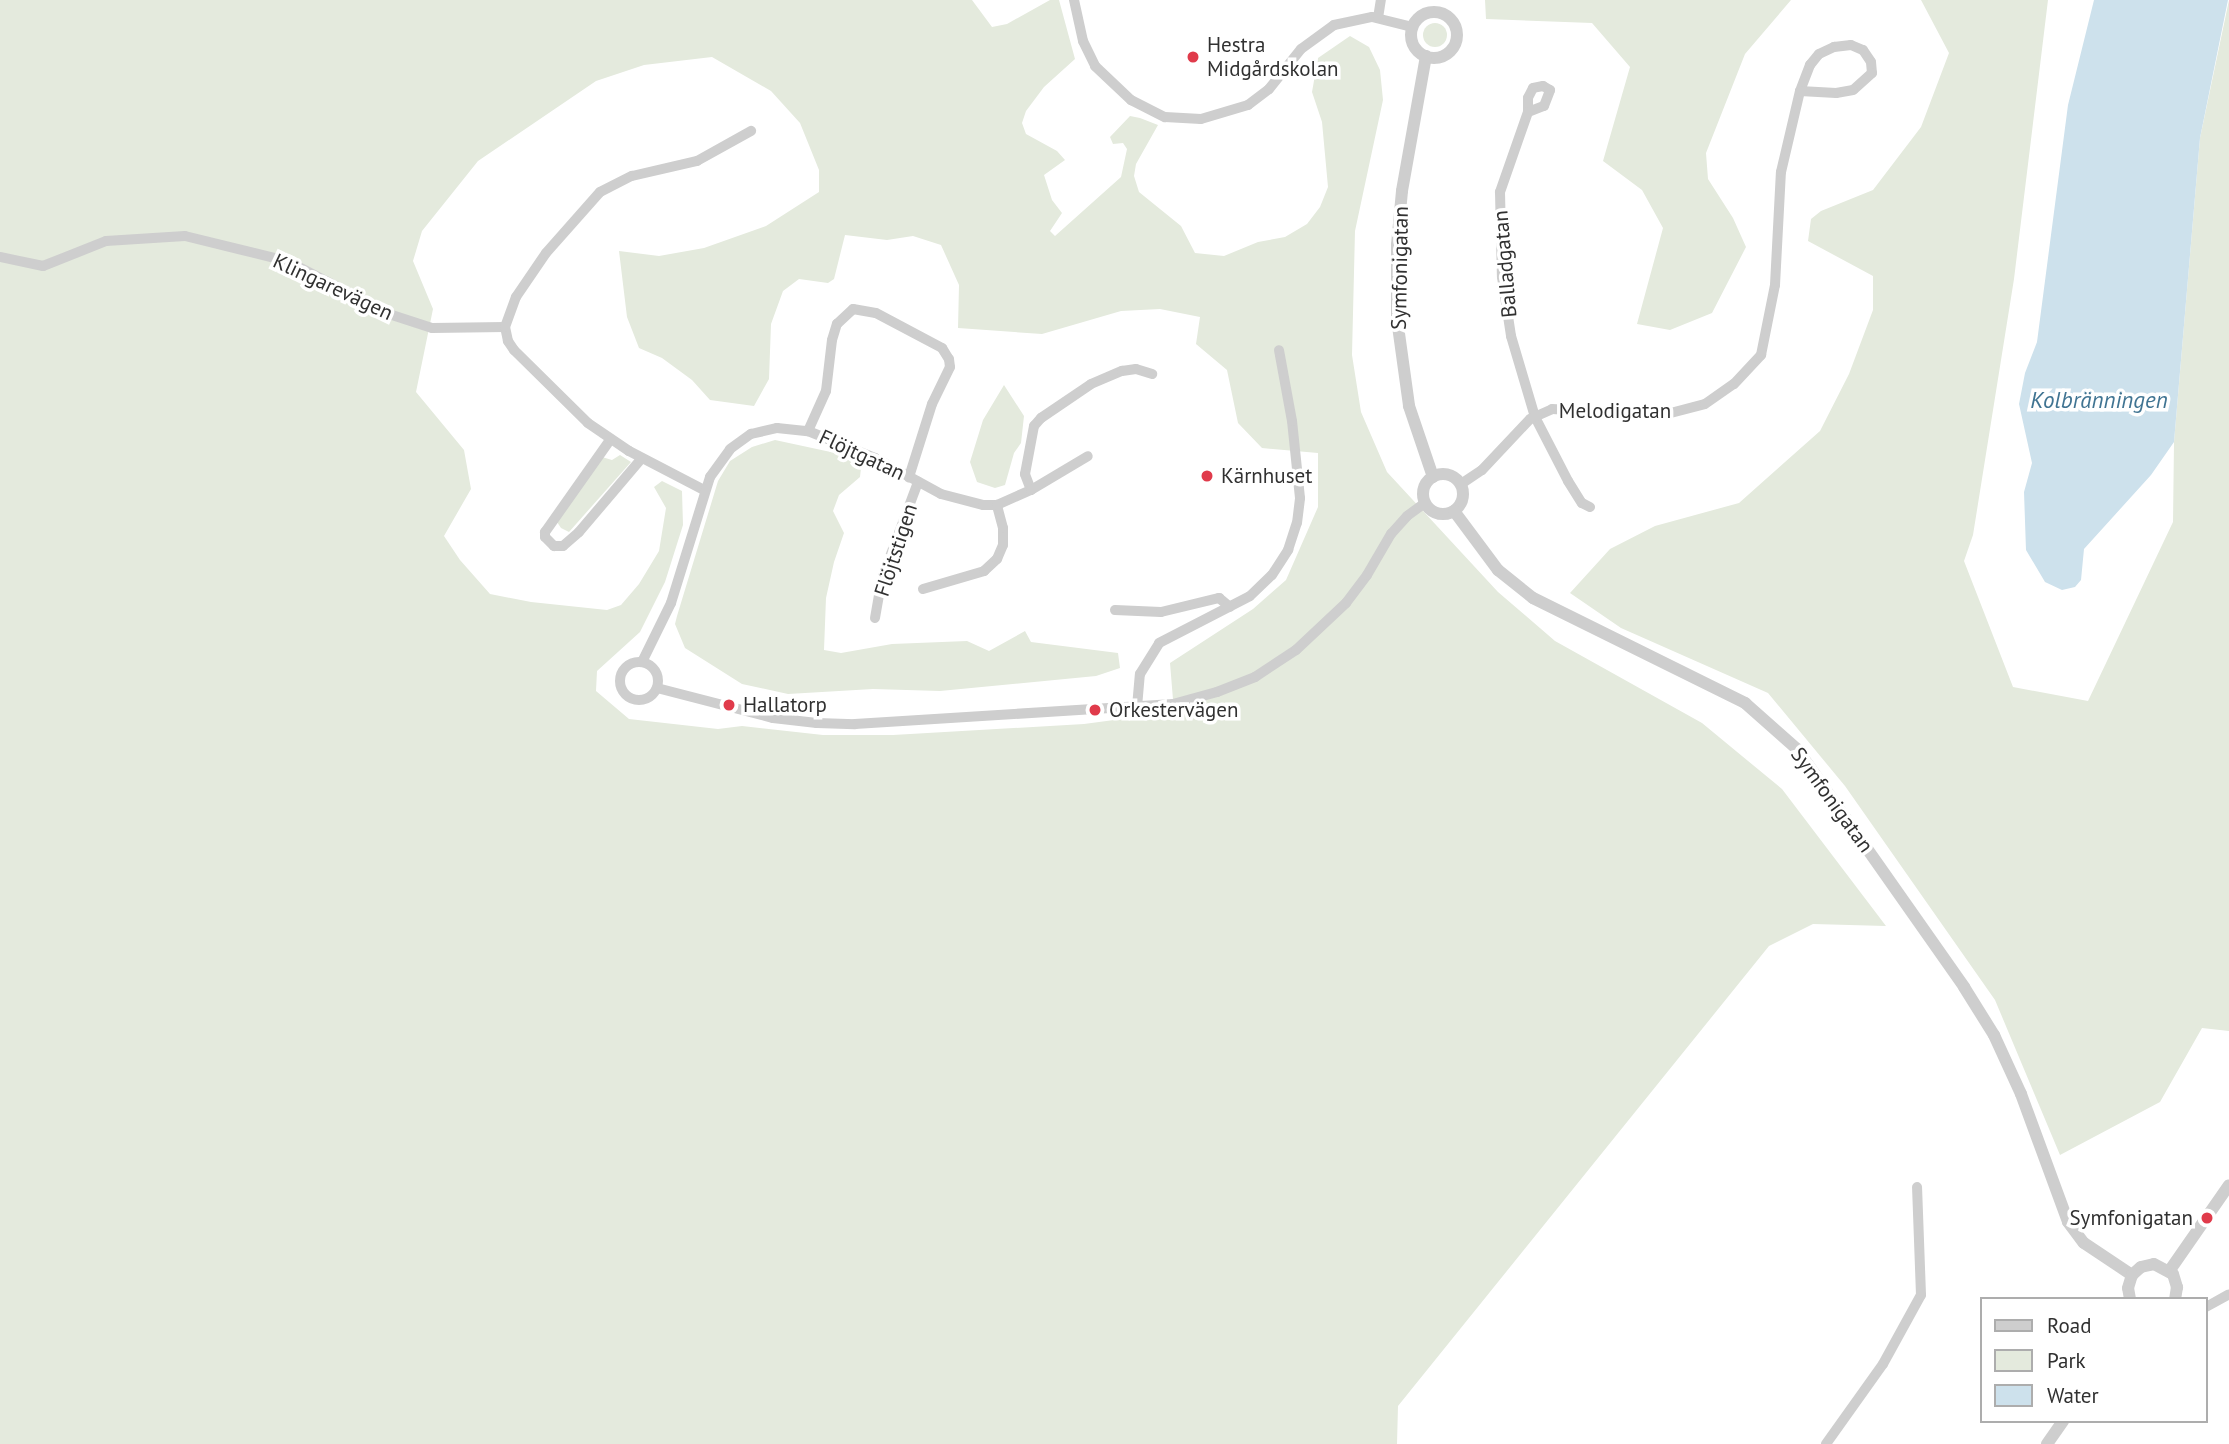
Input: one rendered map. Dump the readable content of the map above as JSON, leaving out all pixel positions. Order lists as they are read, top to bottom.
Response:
{
  "streets": {
    "street": [
      "Balladgatan",
      "Symfonigatan",
      "Klingarevägen",
      "Melodigatan",
      "Flöjtgatan",
      "Flöjtstigen"
    ]
  },
  "crossings": [
    ["Balladgatan", "Melodigatan"],
    ["Symfonigatan", "Melodigatan"],
    ["Flöjtgatan", "Flöjtstigen"]
  ],
  "water": ["Kolbränningen"],
  "places": [
    "Hestra Midgårdskolan",
    "Kärnhuset",
    "Hallatorp",
    "Orkestervägen",
    "Symfonigatan"
  ],
  "legend": ["Road", "Park", "Water"]
}
